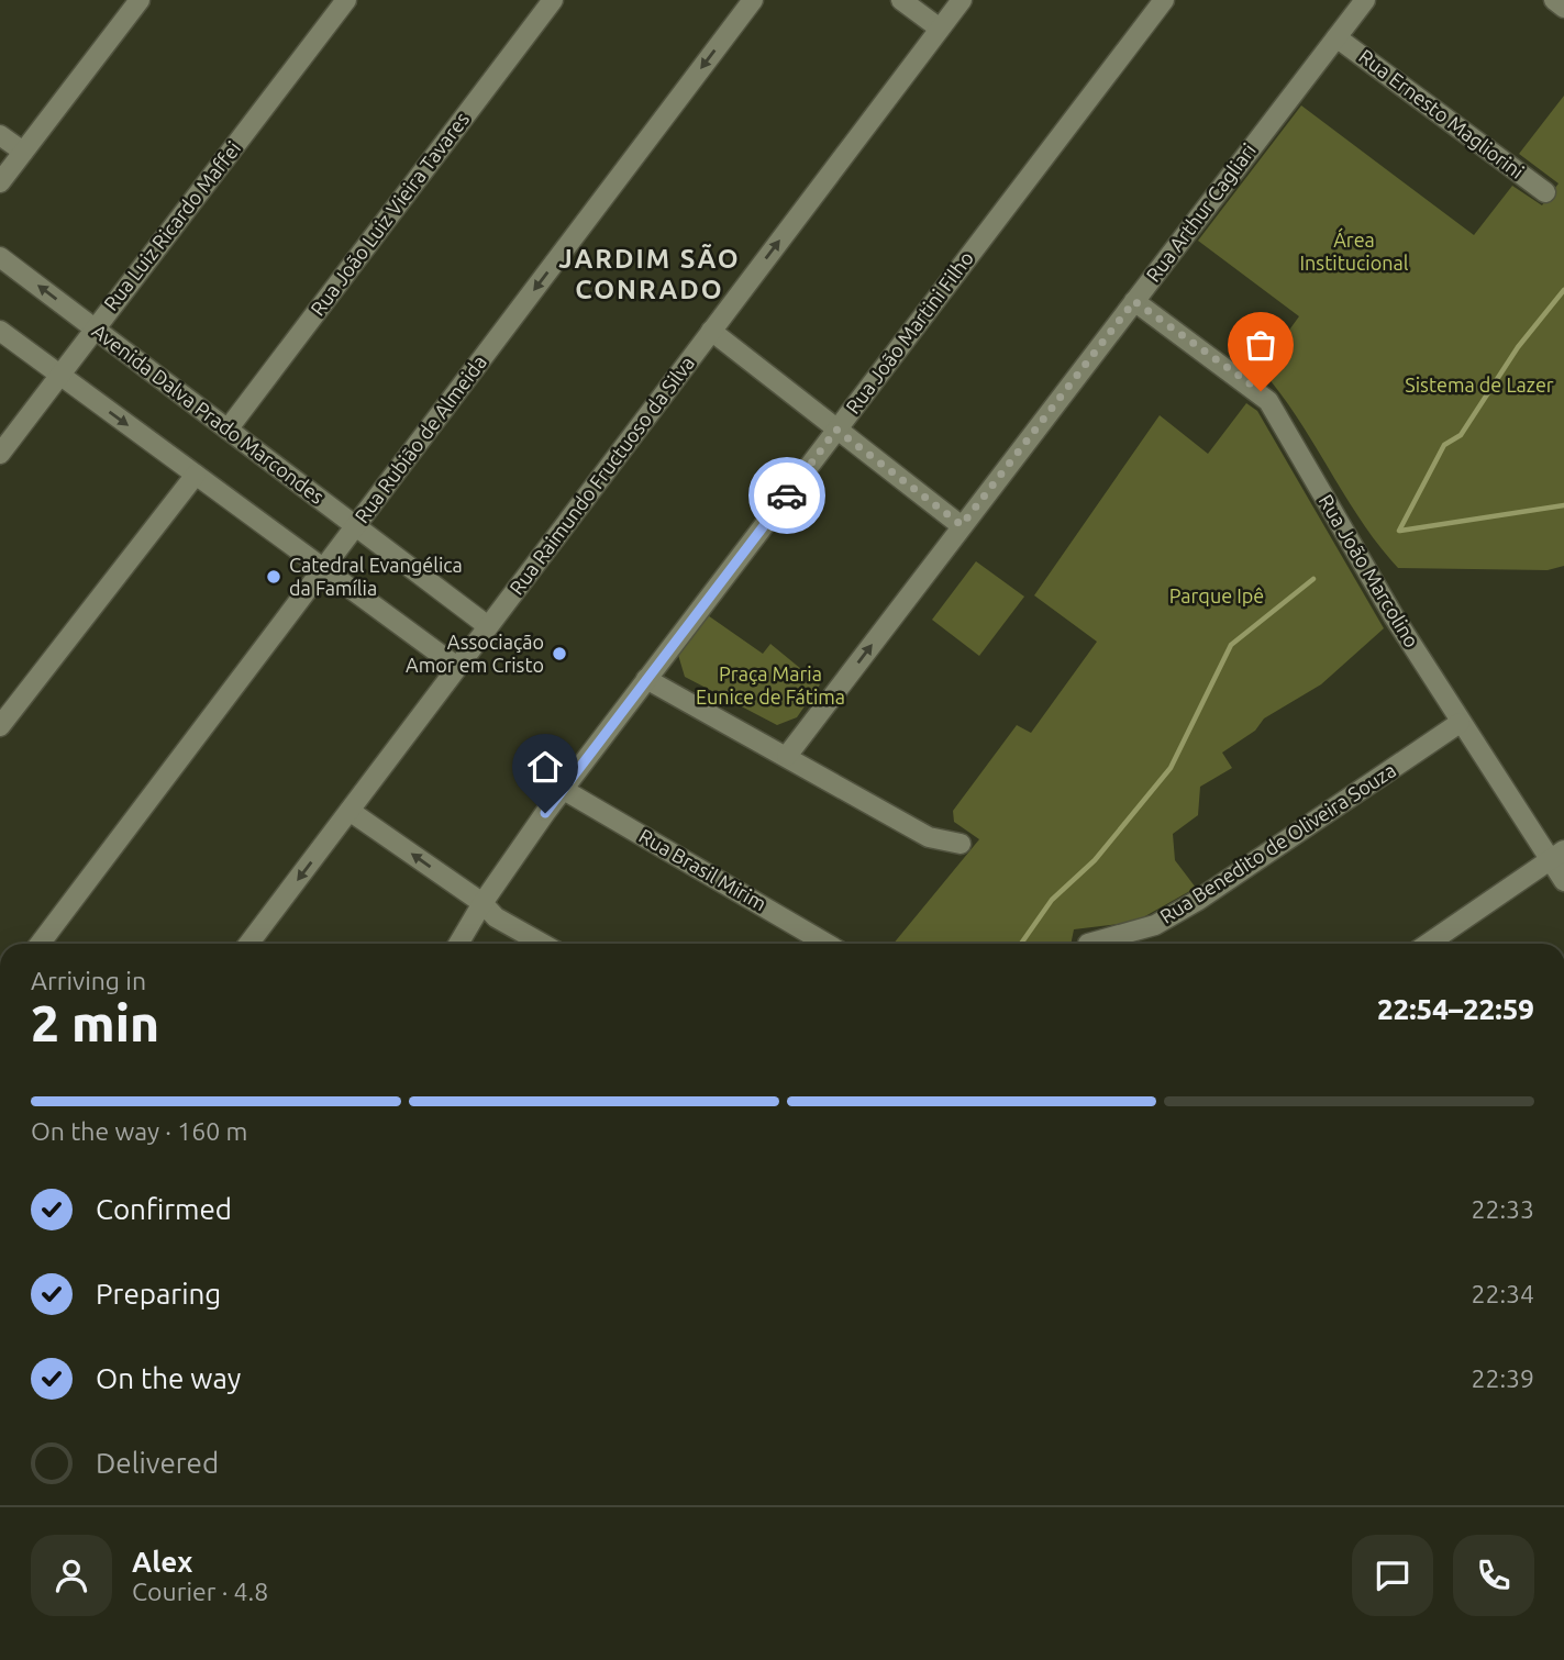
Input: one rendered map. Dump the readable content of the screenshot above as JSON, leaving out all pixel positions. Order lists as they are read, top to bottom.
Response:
{
  "streets": {
    "street": [
      "Rua Ernesto Magliorini",
      "Rua Arthur Cagliari",
      "Rua João Luiz Vieira Tavares",
      "Rua Luiz Ricardo Maffei",
      "Rua João Martini Filho",
      "Avenida Dalva Prado Marcondes",
      "Rua Rubião de Almeida",
      "Rua Raimundo Fructuoso da Silva",
      "Rua João Marcolino",
      "Rua Benedito de Oliveira Souza",
      "Rua Brasil Mirim"
    ]
  },
  "crossings": [
    ["Rua Ernesto Magliorini", "Rua Arthur Cagliari"],
    ["Rua Arthur Cagliari", "Rua João Marcolino"],
    ["Rua João Luiz Vieira Tavares", "Avenida Dalva Prado Marcondes"],
    ["Rua Luiz Ricardo Maffei", "Avenida Dalva Prado Marcondes"],
    ["Rua João Martini Filho", "Rua Brasil Mirim"],
    ["Avenida Dalva Prado Marcondes", "Rua Rubião de Almeida"],
    ["Avenida Dalva Prado Marcondes", "Rua Raimundo Fructuoso da Silva"],
    ["Rua João Marcolino", "Rua Benedito de Oliveira Souza"]
  ],
  "one_way": ["Rua Rubião de Almeida"],
  "districts": ["JARDIM SÃO CONRADO"],
  "parks": [
    "Área Institucional",
    "Sistema de Lazer",
    "Parque Ipê",
    "Praça Maria Eunice de Fátima"
  ],
  "places": ["Catedral Evangélica da Família", "Associação Amor em Cristo"],
  "page": {
    "heading": ["2 min", "Arriving in", "22:54–22:59"],
    "panel": ["Alex", "Courier · 4.8"],
    "bar": "On the way · 160 m",
    "list": [
      ["Confirmed", "22:33"],
      ["Preparing", "22:34"],
      ["On the way", "22:39"],
      "Delivered"
    ]
  }
}
